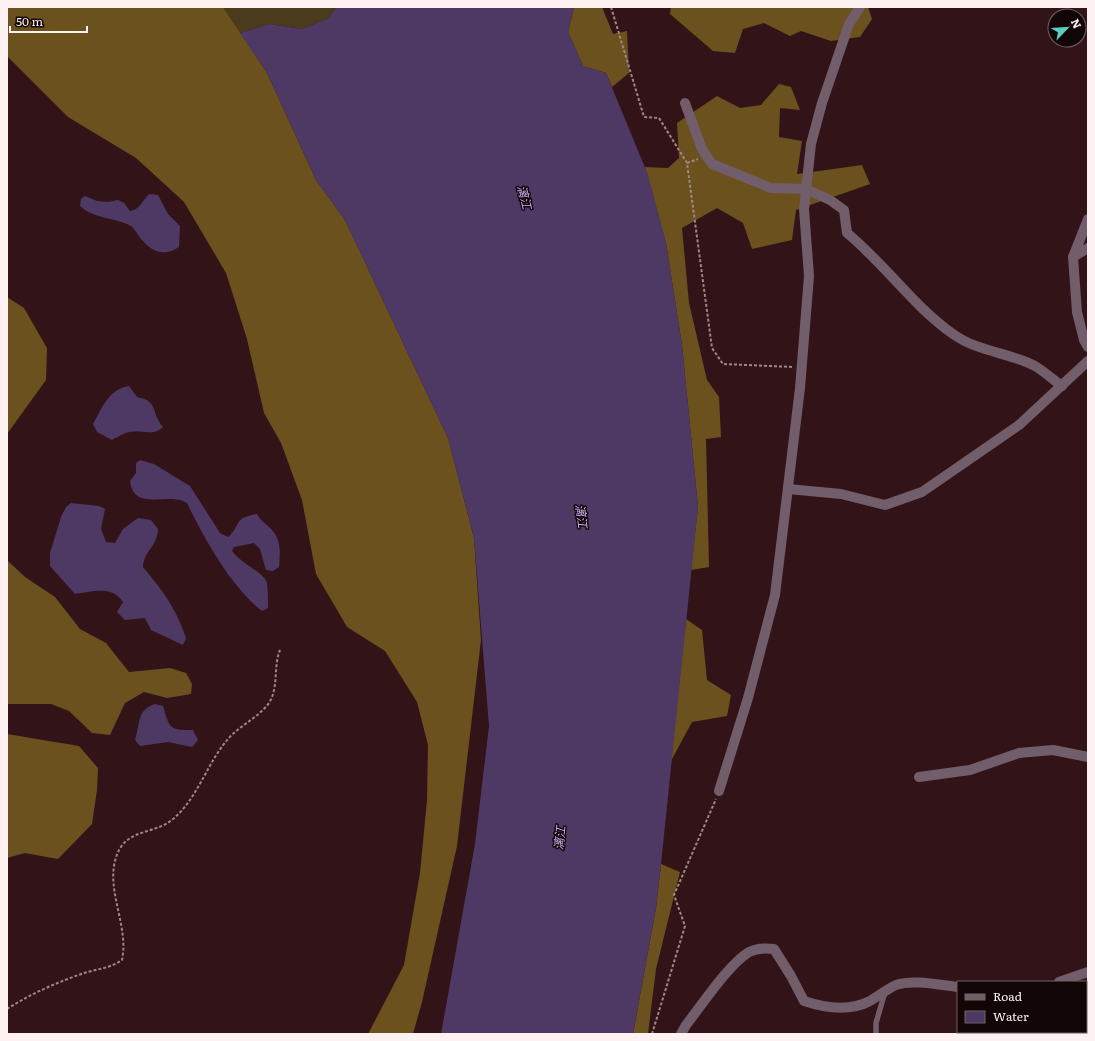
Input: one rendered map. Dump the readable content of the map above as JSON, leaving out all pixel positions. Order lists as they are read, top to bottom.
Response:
{
  "water": ["漓江"],
  "legend": ["Road", "Water"],
  "scale_bar": "50 m",
  "north": "top right"
}
